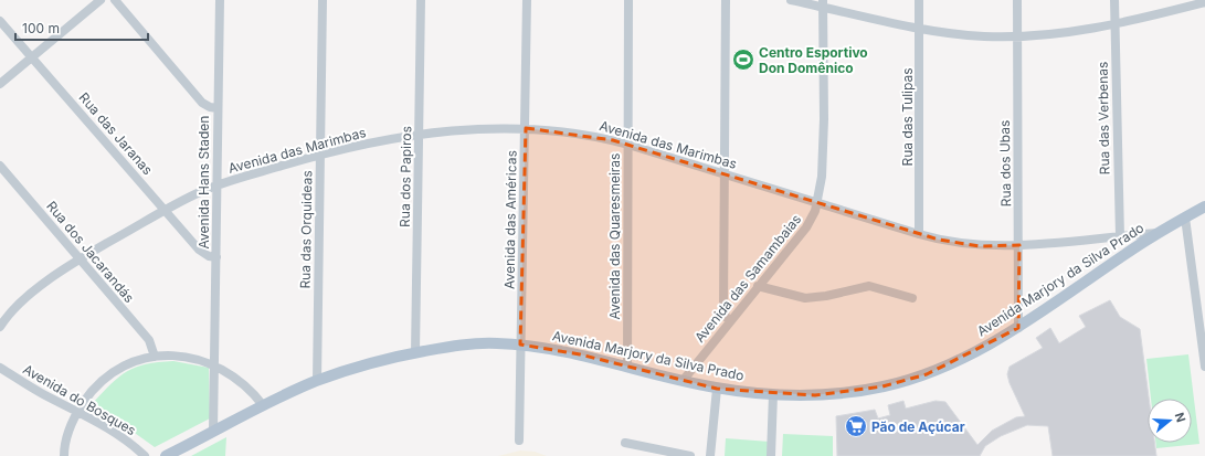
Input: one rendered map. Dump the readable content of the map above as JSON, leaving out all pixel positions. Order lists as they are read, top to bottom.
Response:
{
  "streets": {
    "main road": ["Avenida Marjory da Silva Prado"],
    "street": [
      "Rua das Tulipas",
      "Rua das Verbenas",
      "Rua das Jaranas",
      "Avenida das Marimbas",
      "Rua dos Ubas",
      "Rua dos Papiros",
      "Avenida Hans Staden",
      "Avenida das Américas",
      "Rua das Orquideas",
      "Avenida das Quaresmeiras",
      "Rua dos Jacarandás",
      "Avenida das Samambaias",
      "Avenida do Bosques"
    ]
  },
  "crossings": [
    ["Rua das Tulipas", "Avenida das Marimbas"],
    ["Rua das Verbenas", "Avenida das Marimbas"],
    ["Rua das Jaranas", "Avenida das Marimbas"],
    ["Rua das Jaranas", "Avenida Hans Staden"],
    ["Avenida das Marimbas", "Rua dos Ubas"],
    ["Avenida das Marimbas", "Rua dos Papiros"],
    ["Avenida das Marimbas", "Avenida Hans Staden"],
    ["Avenida das Marimbas", "Avenida das Américas"],
    ["Avenida das Marimbas", "Rua das Orquideas"],
    ["Avenida das Marimbas", "Avenida das Quaresmeiras"],
    ["Avenida das Marimbas", "Rua dos Jacarandás"],
    ["Avenida das Marimbas", "Avenida das Samambaias"],
    ["Avenida das Marimbas", "Avenida Marjory da Silva Prado"],
    ["Rua dos Ubas", "Avenida Marjory da Silva Prado"],
    ["Rua dos Papiros", "Avenida Marjory da Silva Prado"],
    ["Avenida Hans Staden", "Avenida Marjory da Silva Prado"],
    ["Avenida das Américas", "Avenida Marjory da Silva Prado"],
    ["Rua das Orquideas", "Avenida Marjory da Silva Prado"],
    ["Avenida das Quaresmeiras", "Avenida Marjory da Silva Prado"],
    ["Avenida das Samambaias", "Avenida Marjory da Silva Prado"]
  ],
  "places": {
    "sports": ["Centro Esportivo Don Domênico"],
    "supermarket": ["Pão de Açúcar"]
  },
  "scale_bar": "100 m",
  "north": "right"
}
